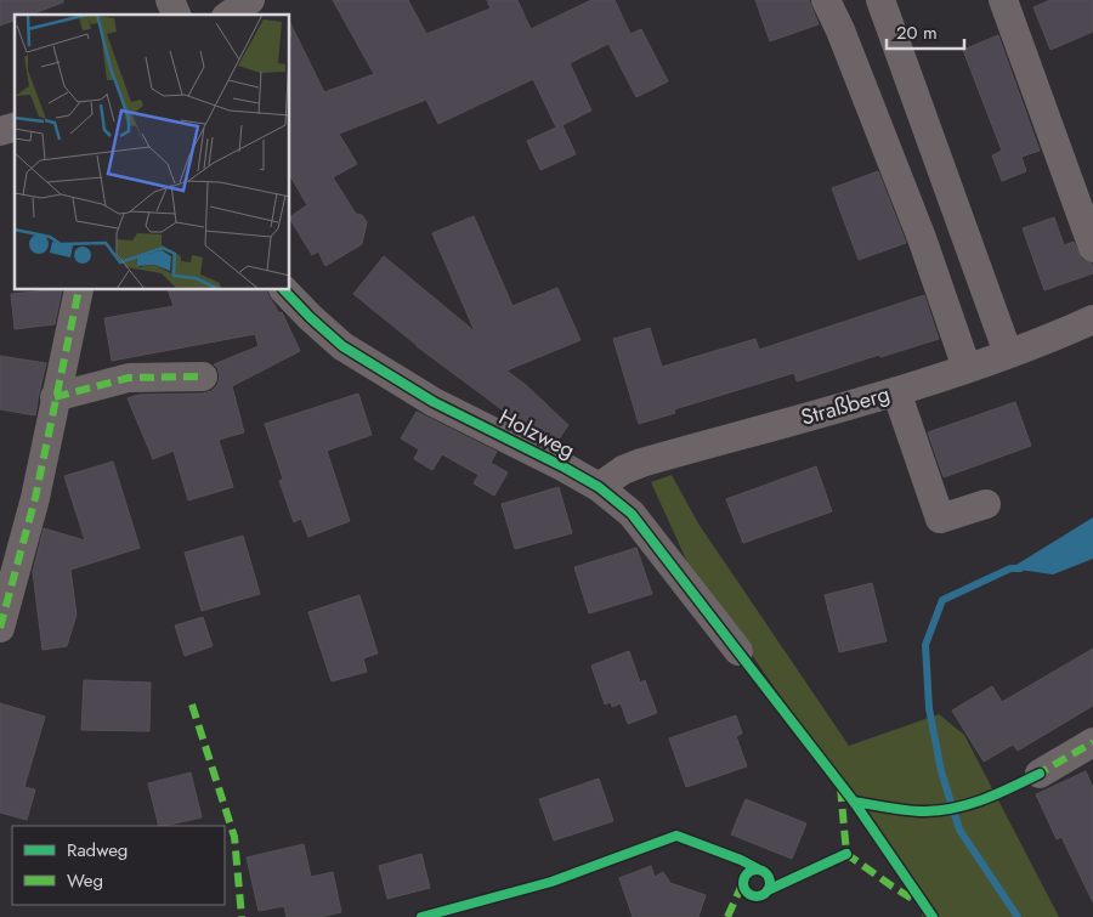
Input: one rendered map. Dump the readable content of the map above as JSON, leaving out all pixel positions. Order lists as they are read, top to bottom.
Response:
{
  "streets": {
    "street": ["Straßberg", "Holzweg"]
  },
  "crossings": [
    ["Straßberg", "Holzweg"]
  ],
  "legend": ["Radweg", "Weg"],
  "scale_bar": "20 m"
}
